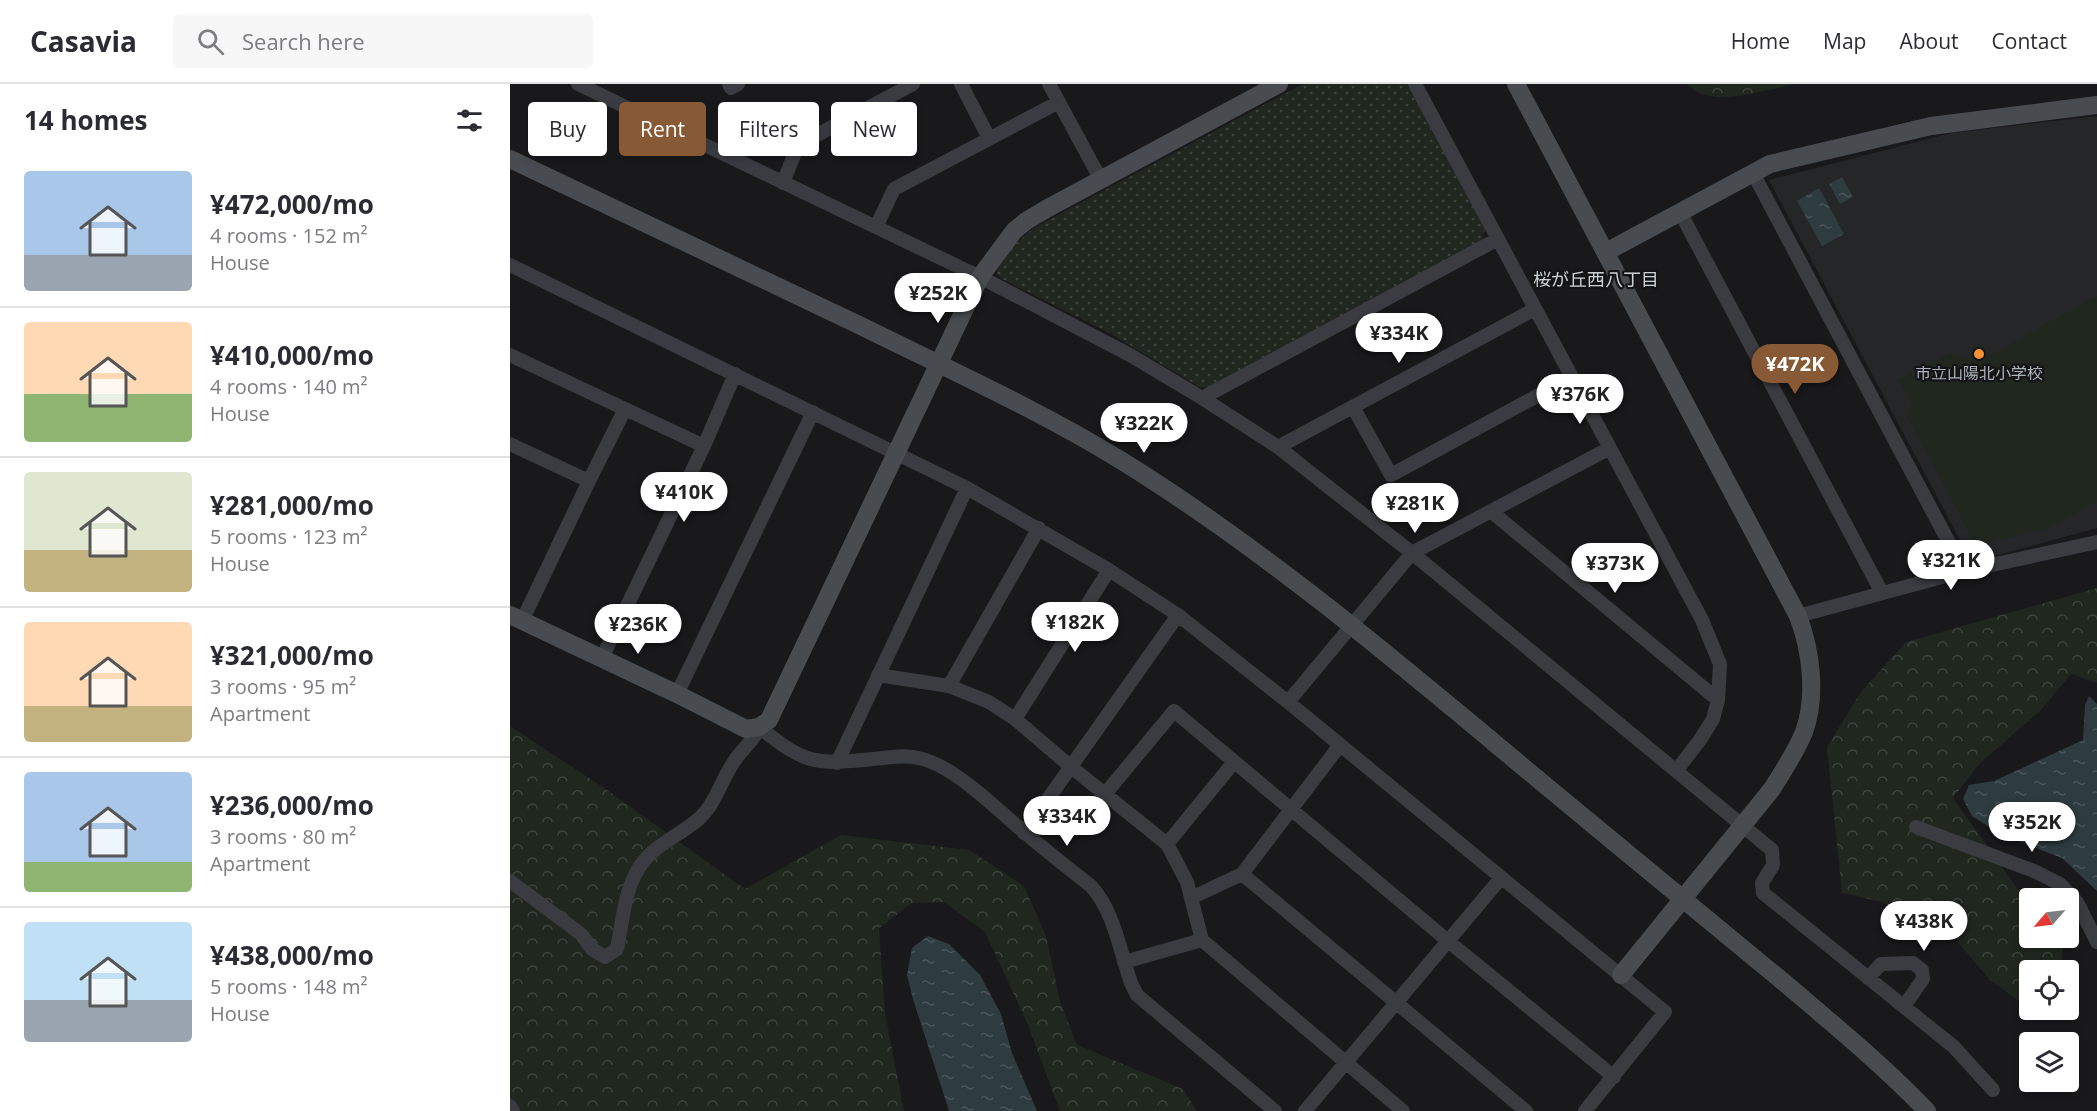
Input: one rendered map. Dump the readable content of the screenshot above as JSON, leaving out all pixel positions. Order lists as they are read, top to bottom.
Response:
{
  "districts": ["桜が丘西八丁目"],
  "places": ["市立山陽北小学校"],
  "north": "bottom left",
  "page": {
    "header": "Casavia",
    "search": "Search here",
    "nav": [
      "Home",
      "Map",
      "About",
      "Contact"
    ],
    "heading": "14 homes",
    "chip": [
      "Buy",
      "Rent",
      "Filters",
      "New"
    ],
    "list": [
      {
        "name": "¥472,000/mo",
        "note": "4 rooms · 152 m² · House"
      },
      {
        "name": "¥410,000/mo",
        "note": "4 rooms · 140 m² · House"
      },
      {
        "name": "¥281,000/mo",
        "note": "5 rooms · 123 m² · House"
      },
      {
        "name": "¥321,000/mo",
        "note": "3 rooms · 95 m² · Apartment"
      },
      {
        "name": "¥236,000/mo",
        "note": "3 rooms · 80 m² · Apartment"
      },
      {
        "name": "¥438,000/mo",
        "note": "5 rooms · 148 m² · House"
      }
    ],
    "price": [
      "¥252K",
      "¥334K",
      "¥472K",
      "¥376K",
      "¥322K",
      "¥410K",
      "¥281K",
      "¥321K",
      "¥373K",
      "¥182K",
      "¥236K",
      "¥334K",
      "¥352K",
      "¥438K"
    ]
  }
}
